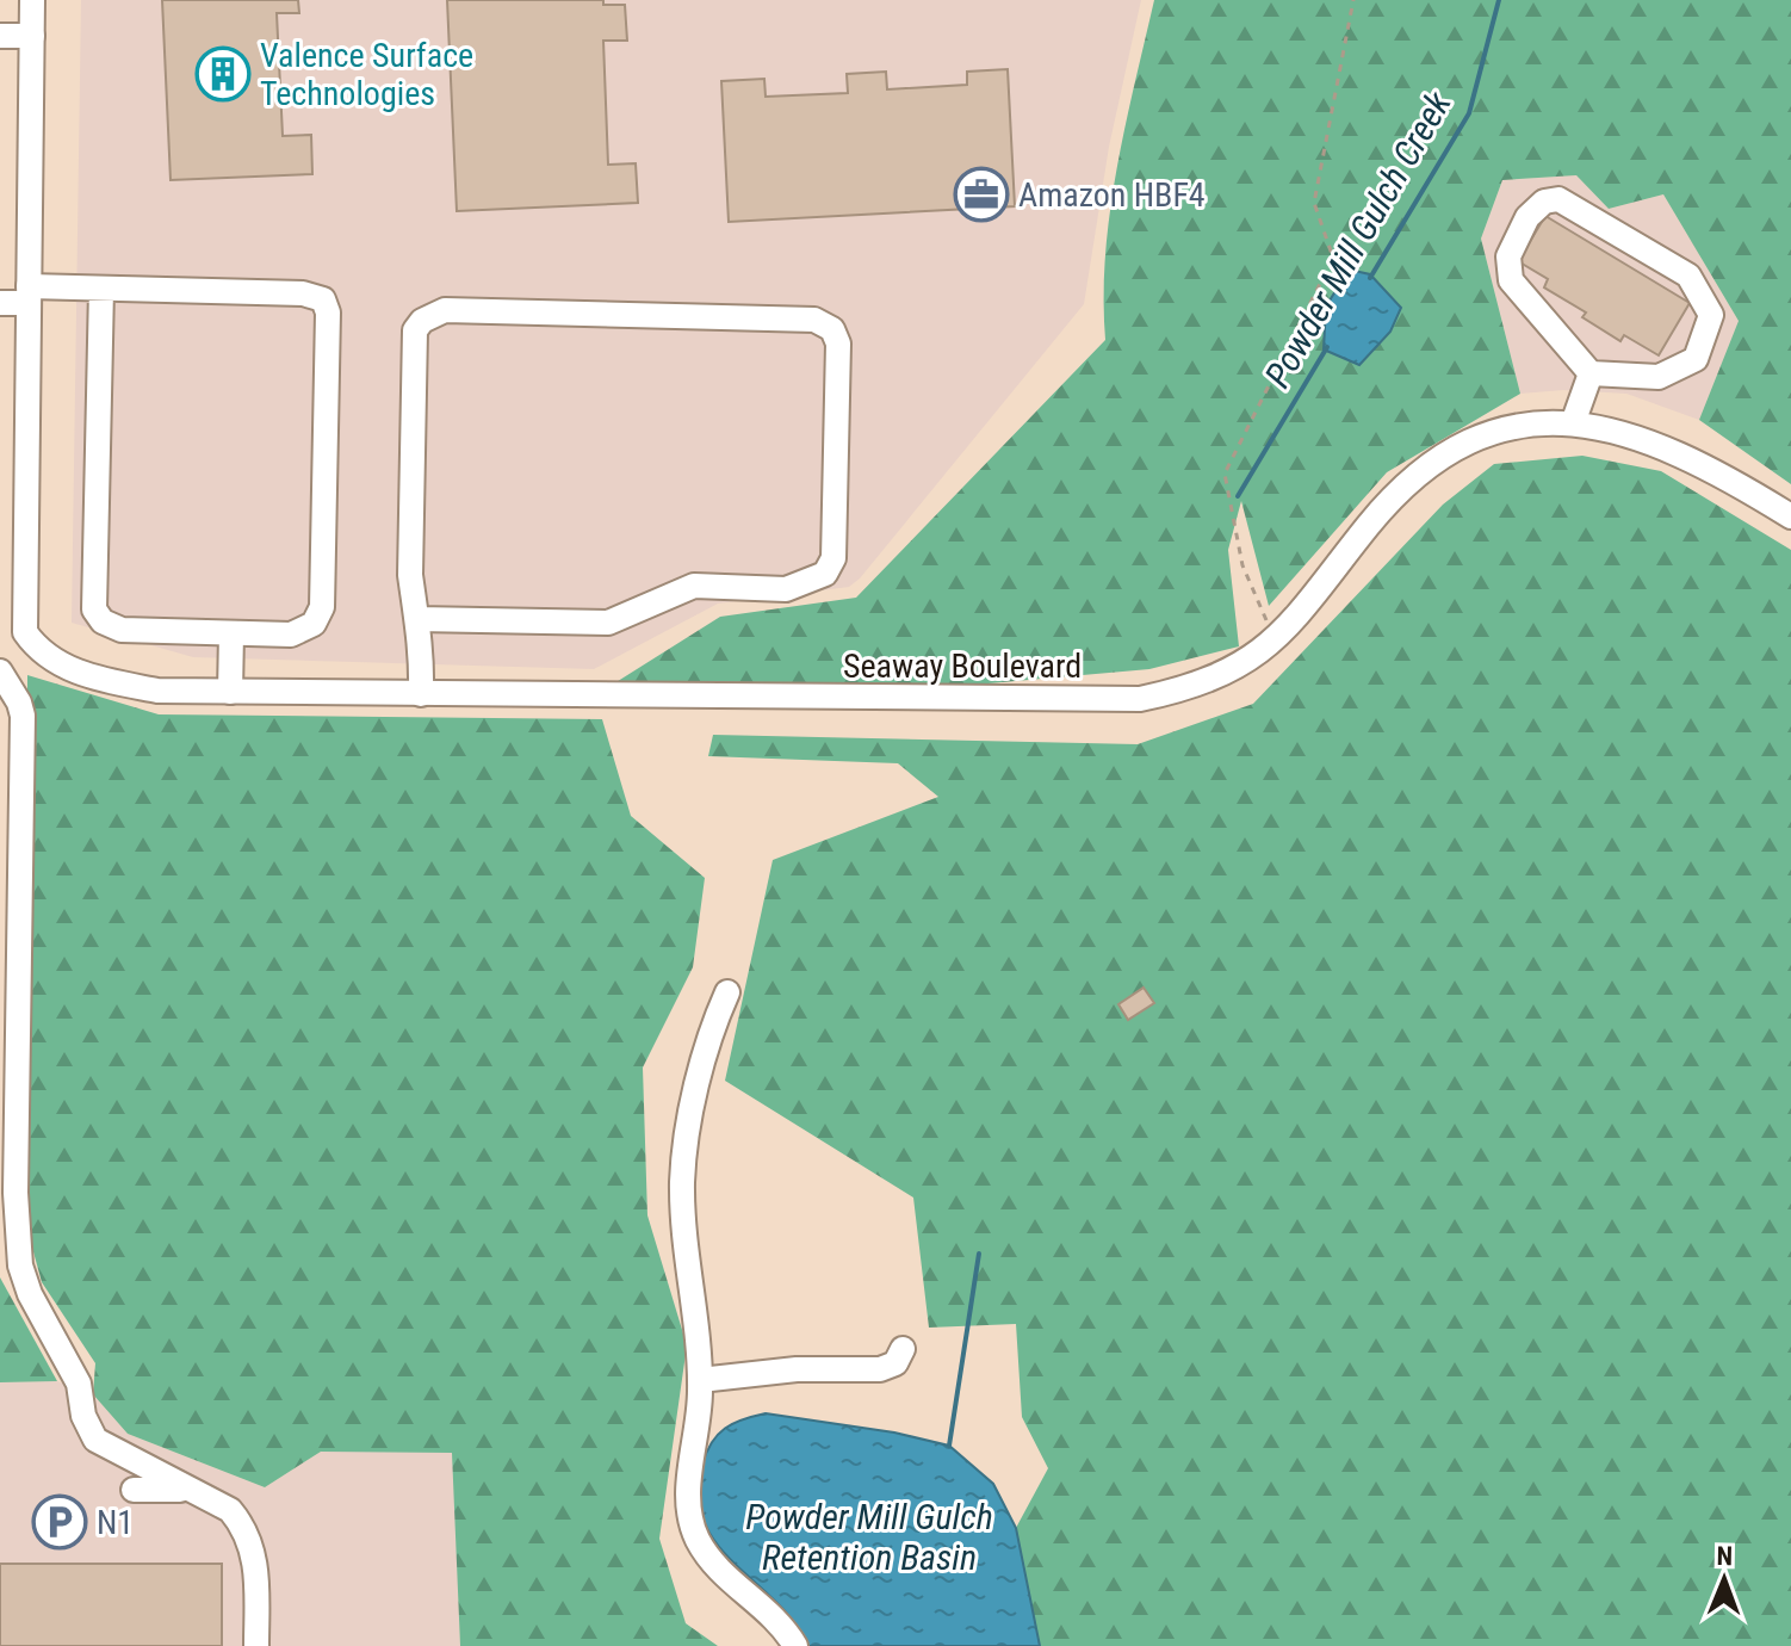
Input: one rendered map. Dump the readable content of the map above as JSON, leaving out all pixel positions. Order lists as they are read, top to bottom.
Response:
{
  "streets": {
    "street": ["Seaway Boulevard"]
  },
  "water": ["Powder Mill Gulch Creek", "Powder Mill Gulch Retention Basin"],
  "places": {
    "building": ["Valence Surface Technologies"],
    "office": ["Amazon HBF4"],
    "parking": ["N1"]
  },
  "north": "top"
}
